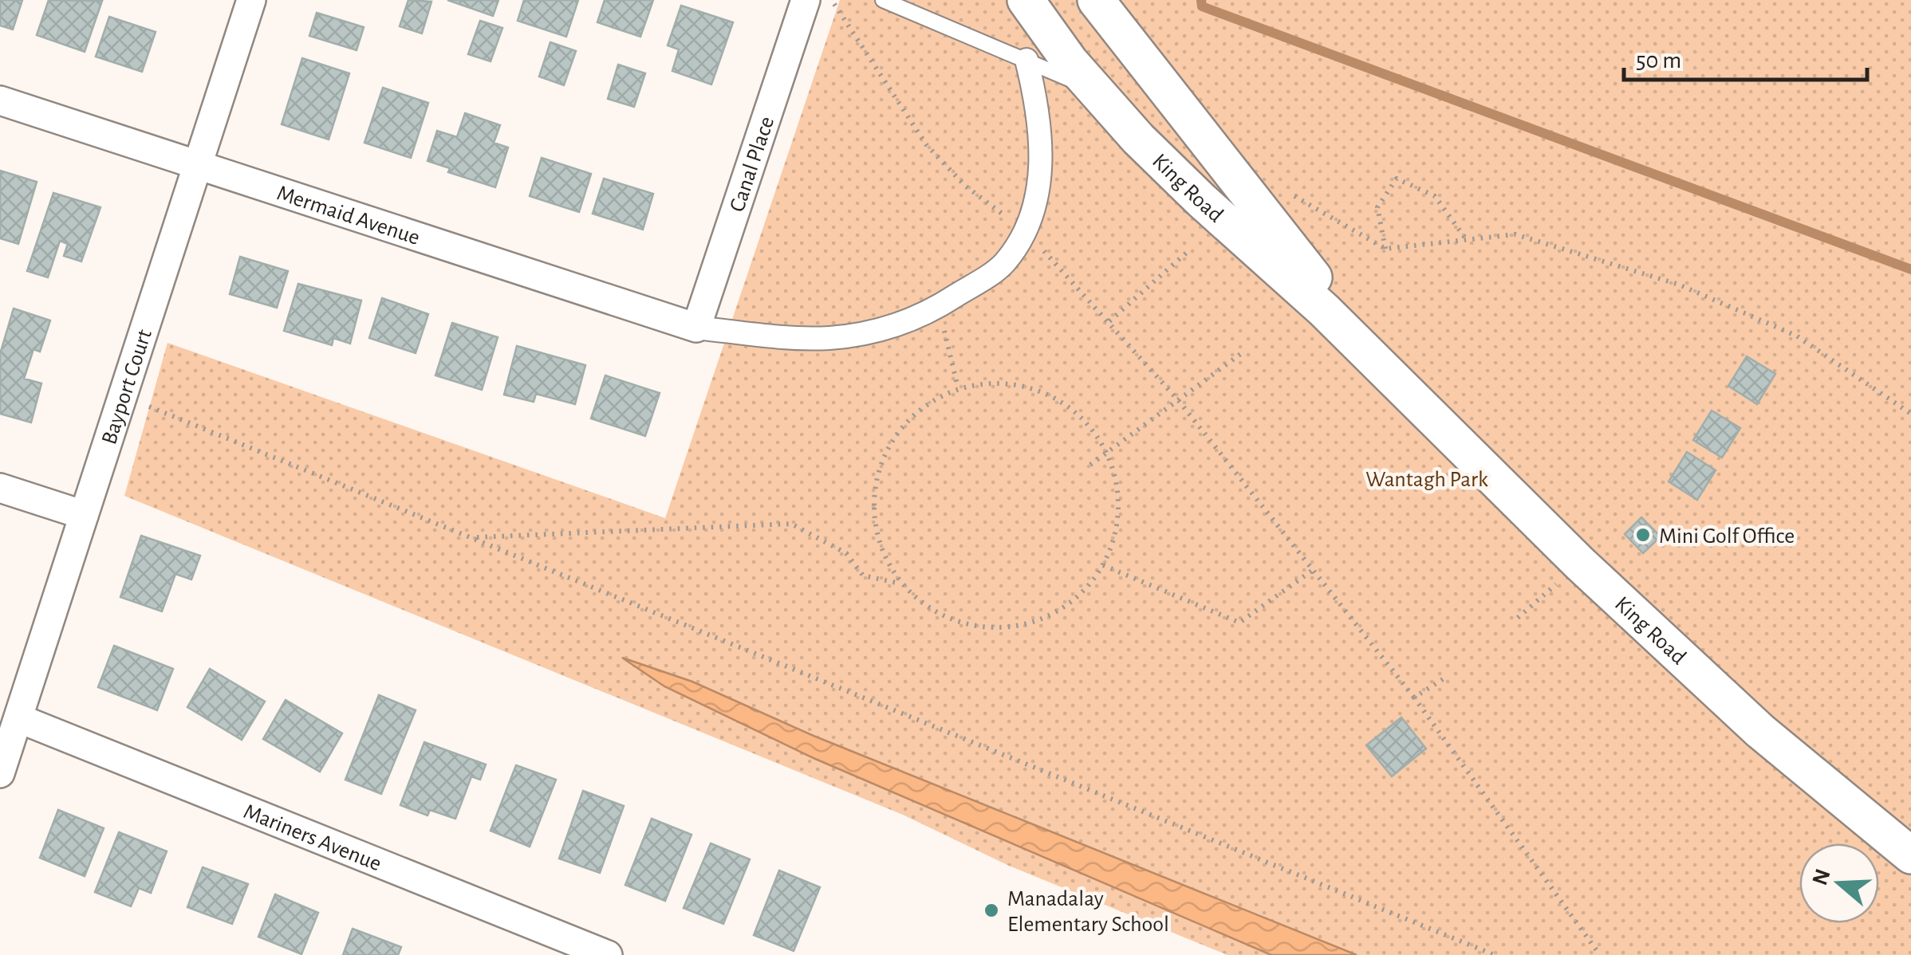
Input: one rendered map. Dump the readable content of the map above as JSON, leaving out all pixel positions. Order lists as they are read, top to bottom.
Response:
{
  "streets": {
    "street": [
      "Canal Place",
      "King Road",
      "Mermaid Avenue",
      "Bayport Court",
      "Mariners Avenue"
    ]
  },
  "crossings": [
    ["Canal Place", "Mermaid Avenue"],
    ["Mermaid Avenue", "Bayport Court"],
    ["Bayport Court", "Mariners Avenue"]
  ],
  "parks": ["Wantagh Park"],
  "places": ["Mini Golf Office", "Manadalay Elementary School"],
  "scale_bar": "50 m",
  "north": "left"
}
